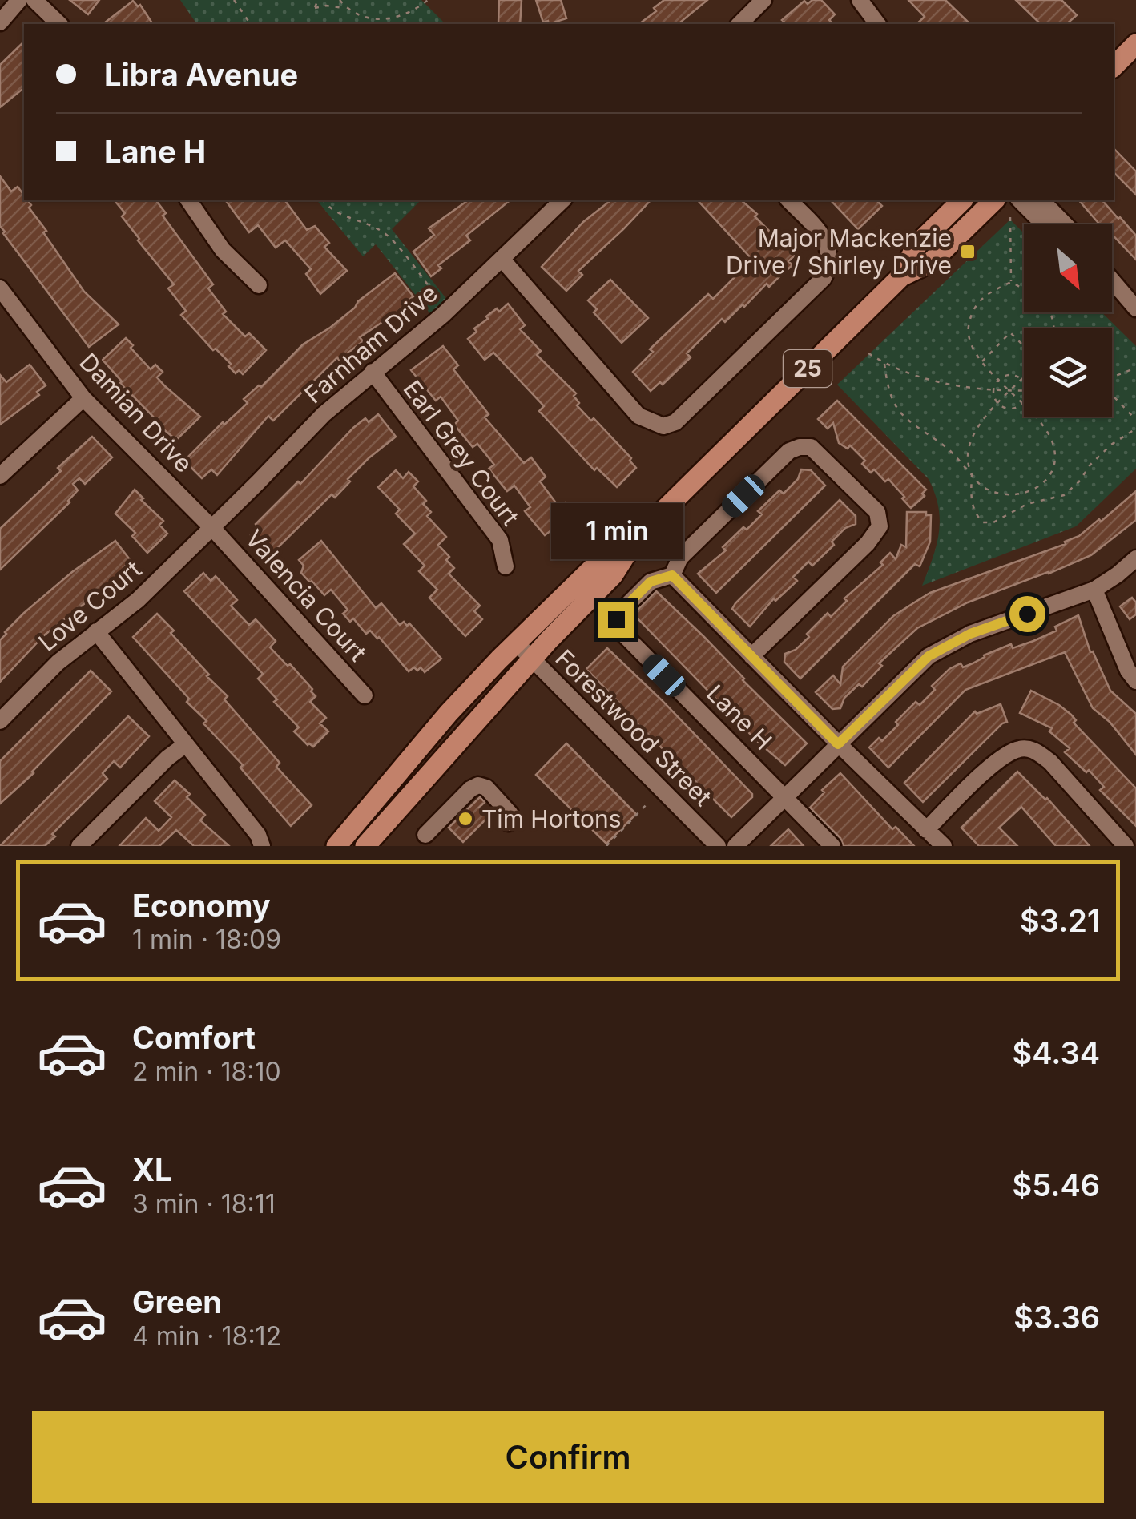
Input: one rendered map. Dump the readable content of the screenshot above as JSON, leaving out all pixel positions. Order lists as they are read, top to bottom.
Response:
{
  "streets": {
    "main road": ["25"],
    "street": [
      "Farnham Drive",
      "Damian Drive",
      "Earl Grey Court",
      "Valencia Court",
      "Love Court",
      "Lane H",
      "Forestwood Street"
    ]
  },
  "crossings": [
    ["Farnham Drive", "Damian Drive"],
    ["Farnham Drive", "Earl Grey Court"],
    ["Farnham Drive", "Valencia Court"],
    ["Farnham Drive", "Love Court"],
    ["25", "Forestwood Street"],
    ["Damian Drive", "Valencia Court"],
    ["Damian Drive", "Love Court"],
    ["Valencia Court", "Love Court"]
  ],
  "places": {
    "transit": ["Major Mackenzie Drive / Shirley Drive"],
    "other": ["Tim Hortons"]
  },
  "north": "bottom right",
  "page": {
    "banner": ["Libra Avenue", "Lane H"],
    "bubble": "1 min",
    "list": [
      {
        "name": "Economy",
        "note": "1 min · 18:09",
        "value": "$3.21"
      },
      {
        "name": "Comfort",
        "note": "2 min · 18:10",
        "value": "$4.34"
      },
      {
        "name": "XL",
        "note": "3 min · 18:11",
        "value": "$5.46"
      },
      {
        "name": "Green",
        "note": "4 min · 18:12",
        "value": "$3.36"
      }
    ],
    "buttons": "Confirm"
  }
}
